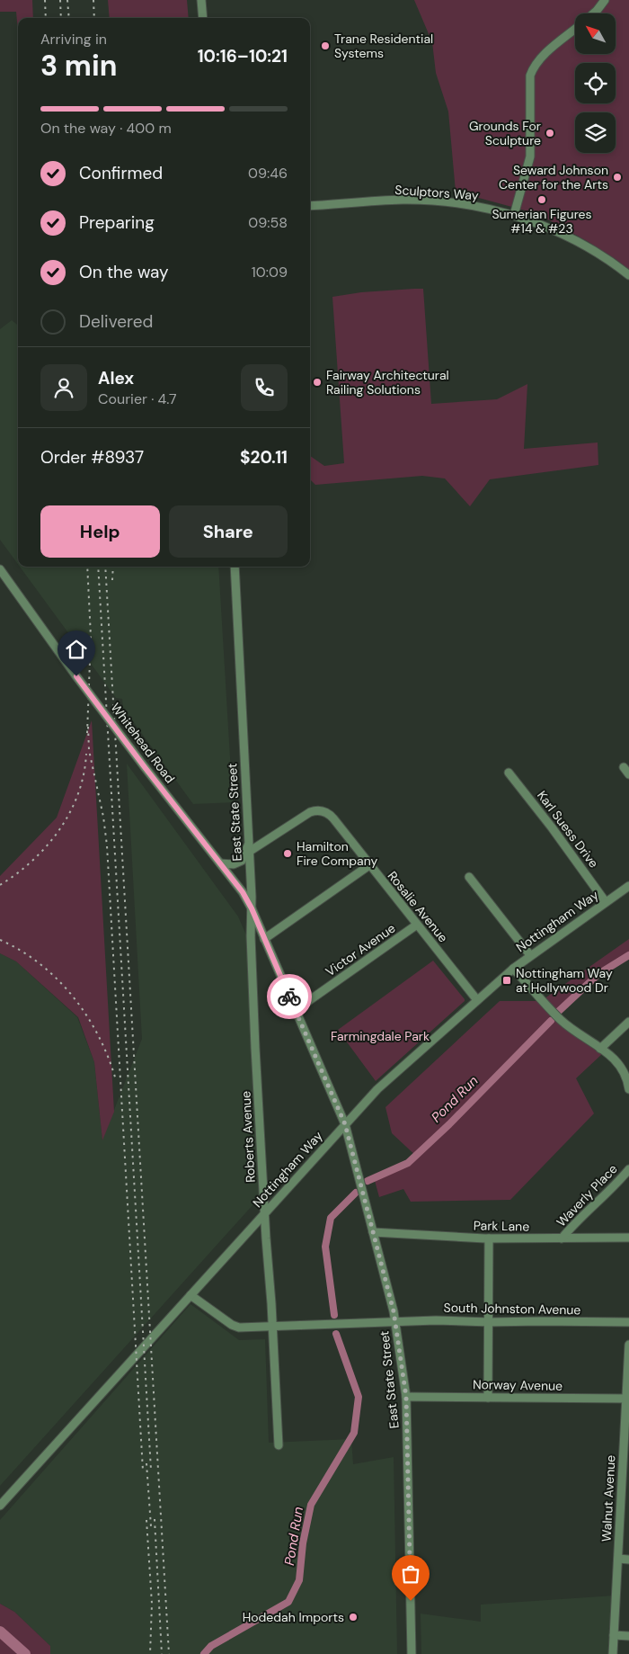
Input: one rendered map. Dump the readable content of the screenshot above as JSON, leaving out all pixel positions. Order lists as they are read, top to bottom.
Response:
{
  "streets": {
    "street": [
      "Sculptors Way",
      "Whitehead Road",
      "East State Street",
      "Karl Suess Drive",
      "Rosalie Avenue",
      "Nottingham Way",
      "Victor Avenue",
      "Roberts Avenue",
      "Waverly Place",
      "Park Lane",
      "South Johnston Avenue",
      "Norway Avenue",
      "Walnut Avenue"
    ]
  },
  "crossings": [
    ["Whitehead Road", "East State Street"],
    ["Whitehead Road", "Roberts Avenue"],
    ["East State Street", "Rosalie Avenue"],
    ["East State Street", "Nottingham Way"],
    ["East State Street", "Victor Avenue"],
    ["East State Street", "Roberts Avenue"],
    ["East State Street", "Park Lane"],
    ["East State Street", "South Johnston Avenue"],
    ["East State Street", "Norway Avenue"],
    ["Karl Suess Drive", "Nottingham Way"],
    ["Rosalie Avenue", "Nottingham Way"],
    ["Rosalie Avenue", "Victor Avenue"],
    ["Nottingham Way", "Roberts Avenue"],
    ["Nottingham Way", "South Johnston Avenue"],
    ["Roberts Avenue", "South Johnston Avenue"],
    ["Waverly Place", "Park Lane"],
    ["Norway Avenue", "Walnut Avenue"]
  ],
  "water": ["Pond Run"],
  "parks": ["Farmingdale Park"],
  "places": {
    "other": [
      "Trane Residential Systems",
      "Grounds For Sculpture",
      "Seward Johnson Center for the Arts",
      "Sumerian Figures #14 & #23",
      "Fairway Architectural Railing Solutions",
      "Hamilton Fire Company",
      "Hodedah Imports"
    ],
    "transit": ["Nottingham Way at Hollywood Dr"]
  },
  "north": "top left",
  "page": {
    "heading": ["3 min", "Arriving in", "10:16–10:21"],
    "panel": [
      "Alex",
      "Courier · 4.7",
      "Order #8937",
      "$20.11"
    ],
    "bar": "On the way · 400 m",
    "list": [
      ["Confirmed", "09:46"],
      ["Preparing", "09:58"],
      ["On the way", "10:09"],
      "Delivered"
    ],
    "buttons": ["Help", "Share"]
  }
}
